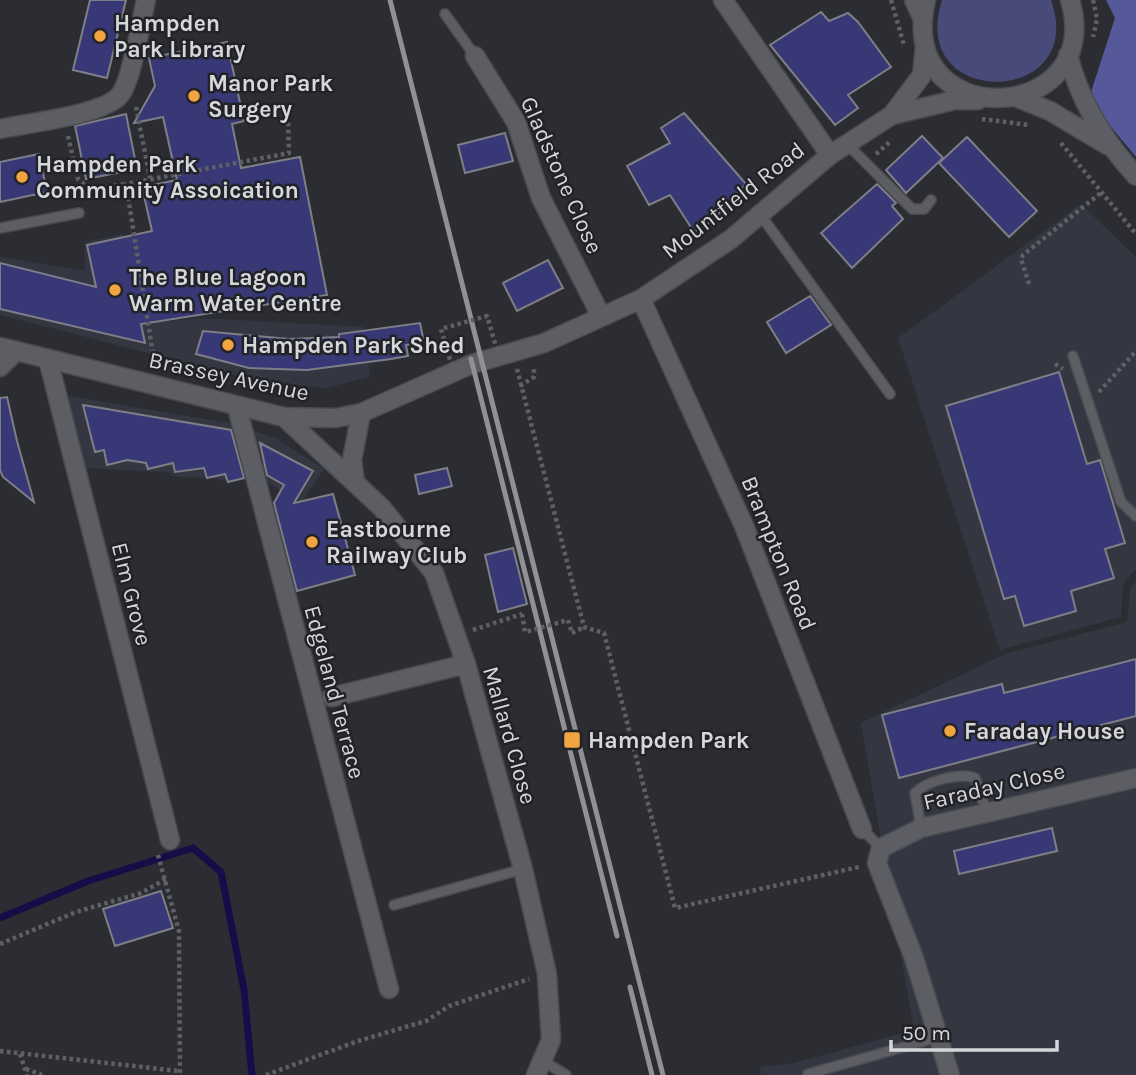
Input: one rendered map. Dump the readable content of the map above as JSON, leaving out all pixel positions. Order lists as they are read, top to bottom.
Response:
{
  "streets": {
    "street": [
      "Gladstone Close",
      "Mountfield Road",
      "Brassey Avenue",
      "Brampton Road",
      "Elm Grove",
      "Edgeland Terrace",
      "Mallard Close",
      "Faraday Close"
    ]
  },
  "crossings": [
    ["Gladstone Close", "Mountfield Road"],
    ["Mountfield Road", "Brassey Avenue"],
    ["Mountfield Road", "Brampton Road"],
    ["Brassey Avenue", "Elm Grove"],
    ["Brassey Avenue", "Edgeland Terrace"]
  ],
  "places": {
    "other": [
      "Hampden Park Library",
      "Manor Park Surgery",
      "Hampden Park Community Assoication",
      "The Blue Lagoon Warm Water Centre",
      "Hampden Park Shed",
      "Eastbourne Railway Club",
      "Faraday House"
    ],
    "transit": ["Hampden Park"]
  },
  "scale_bar": "50 m"
}
